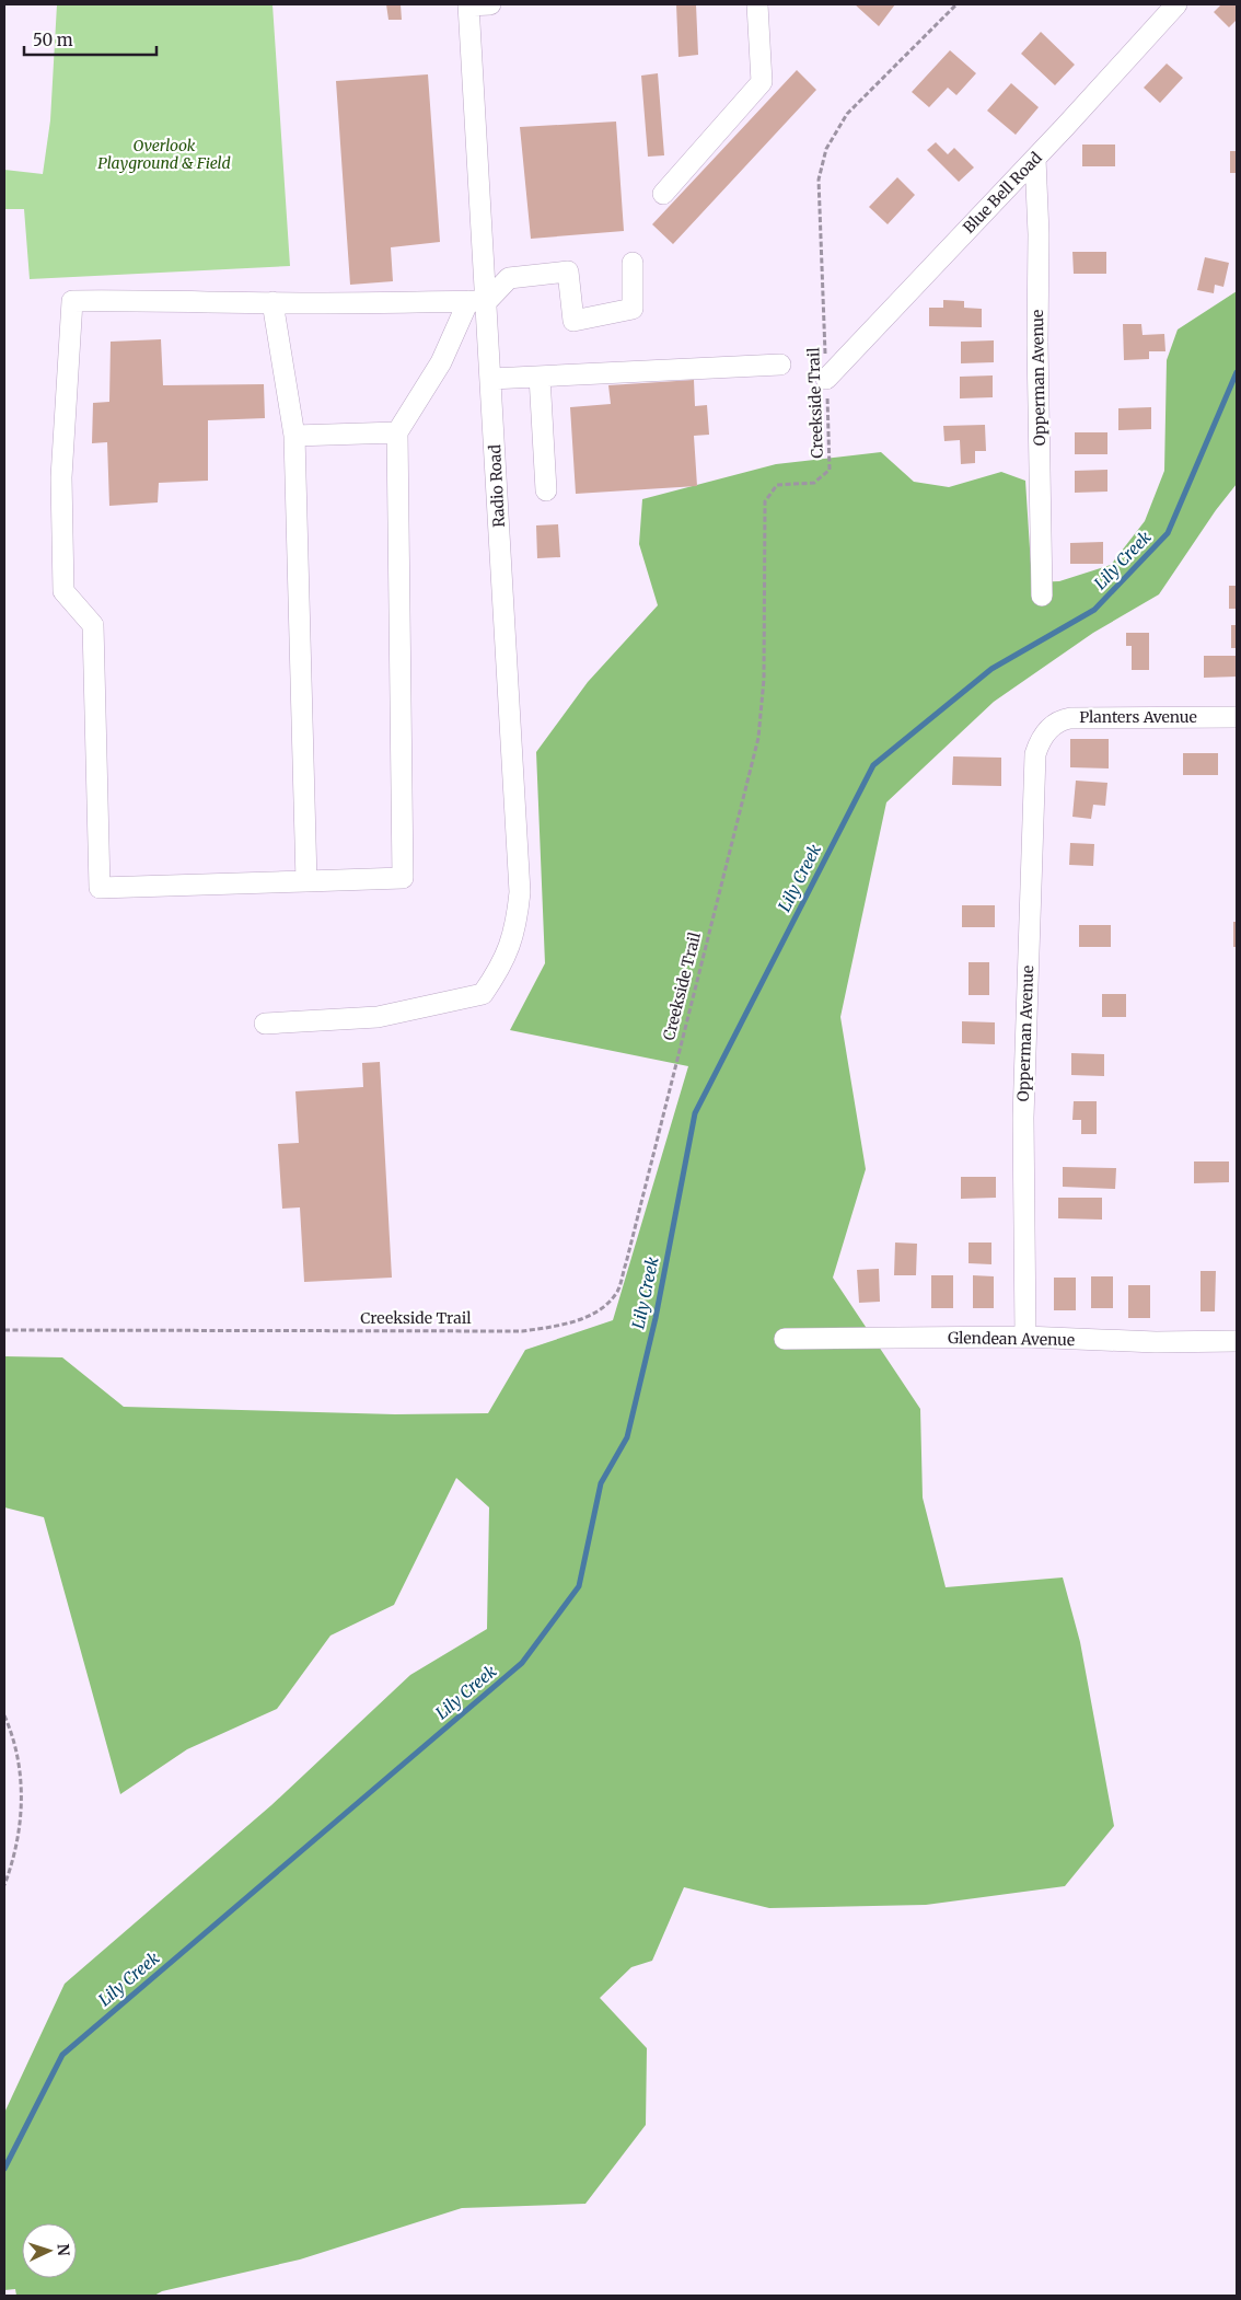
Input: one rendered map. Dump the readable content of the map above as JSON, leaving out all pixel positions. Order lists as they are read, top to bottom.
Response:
{
  "streets": {
    "street": [
      "Blue Bell Road",
      "Opperman Avenue",
      "Radio Road",
      "Planters Avenue",
      "Glendean Avenue"
    ],
    "path": ["Creekside Trail"]
  },
  "crossings": [
    ["Blue Bell Road", "Opperman Avenue"],
    ["Blue Bell Road", "Creekside Trail"],
    ["Opperman Avenue", "Planters Avenue"],
    ["Opperman Avenue", "Glendean Avenue"]
  ],
  "water": ["Lily Creek"],
  "parks": ["Overlook Playground & Field"],
  "scale_bar": "50 m",
  "north": "right"
}
